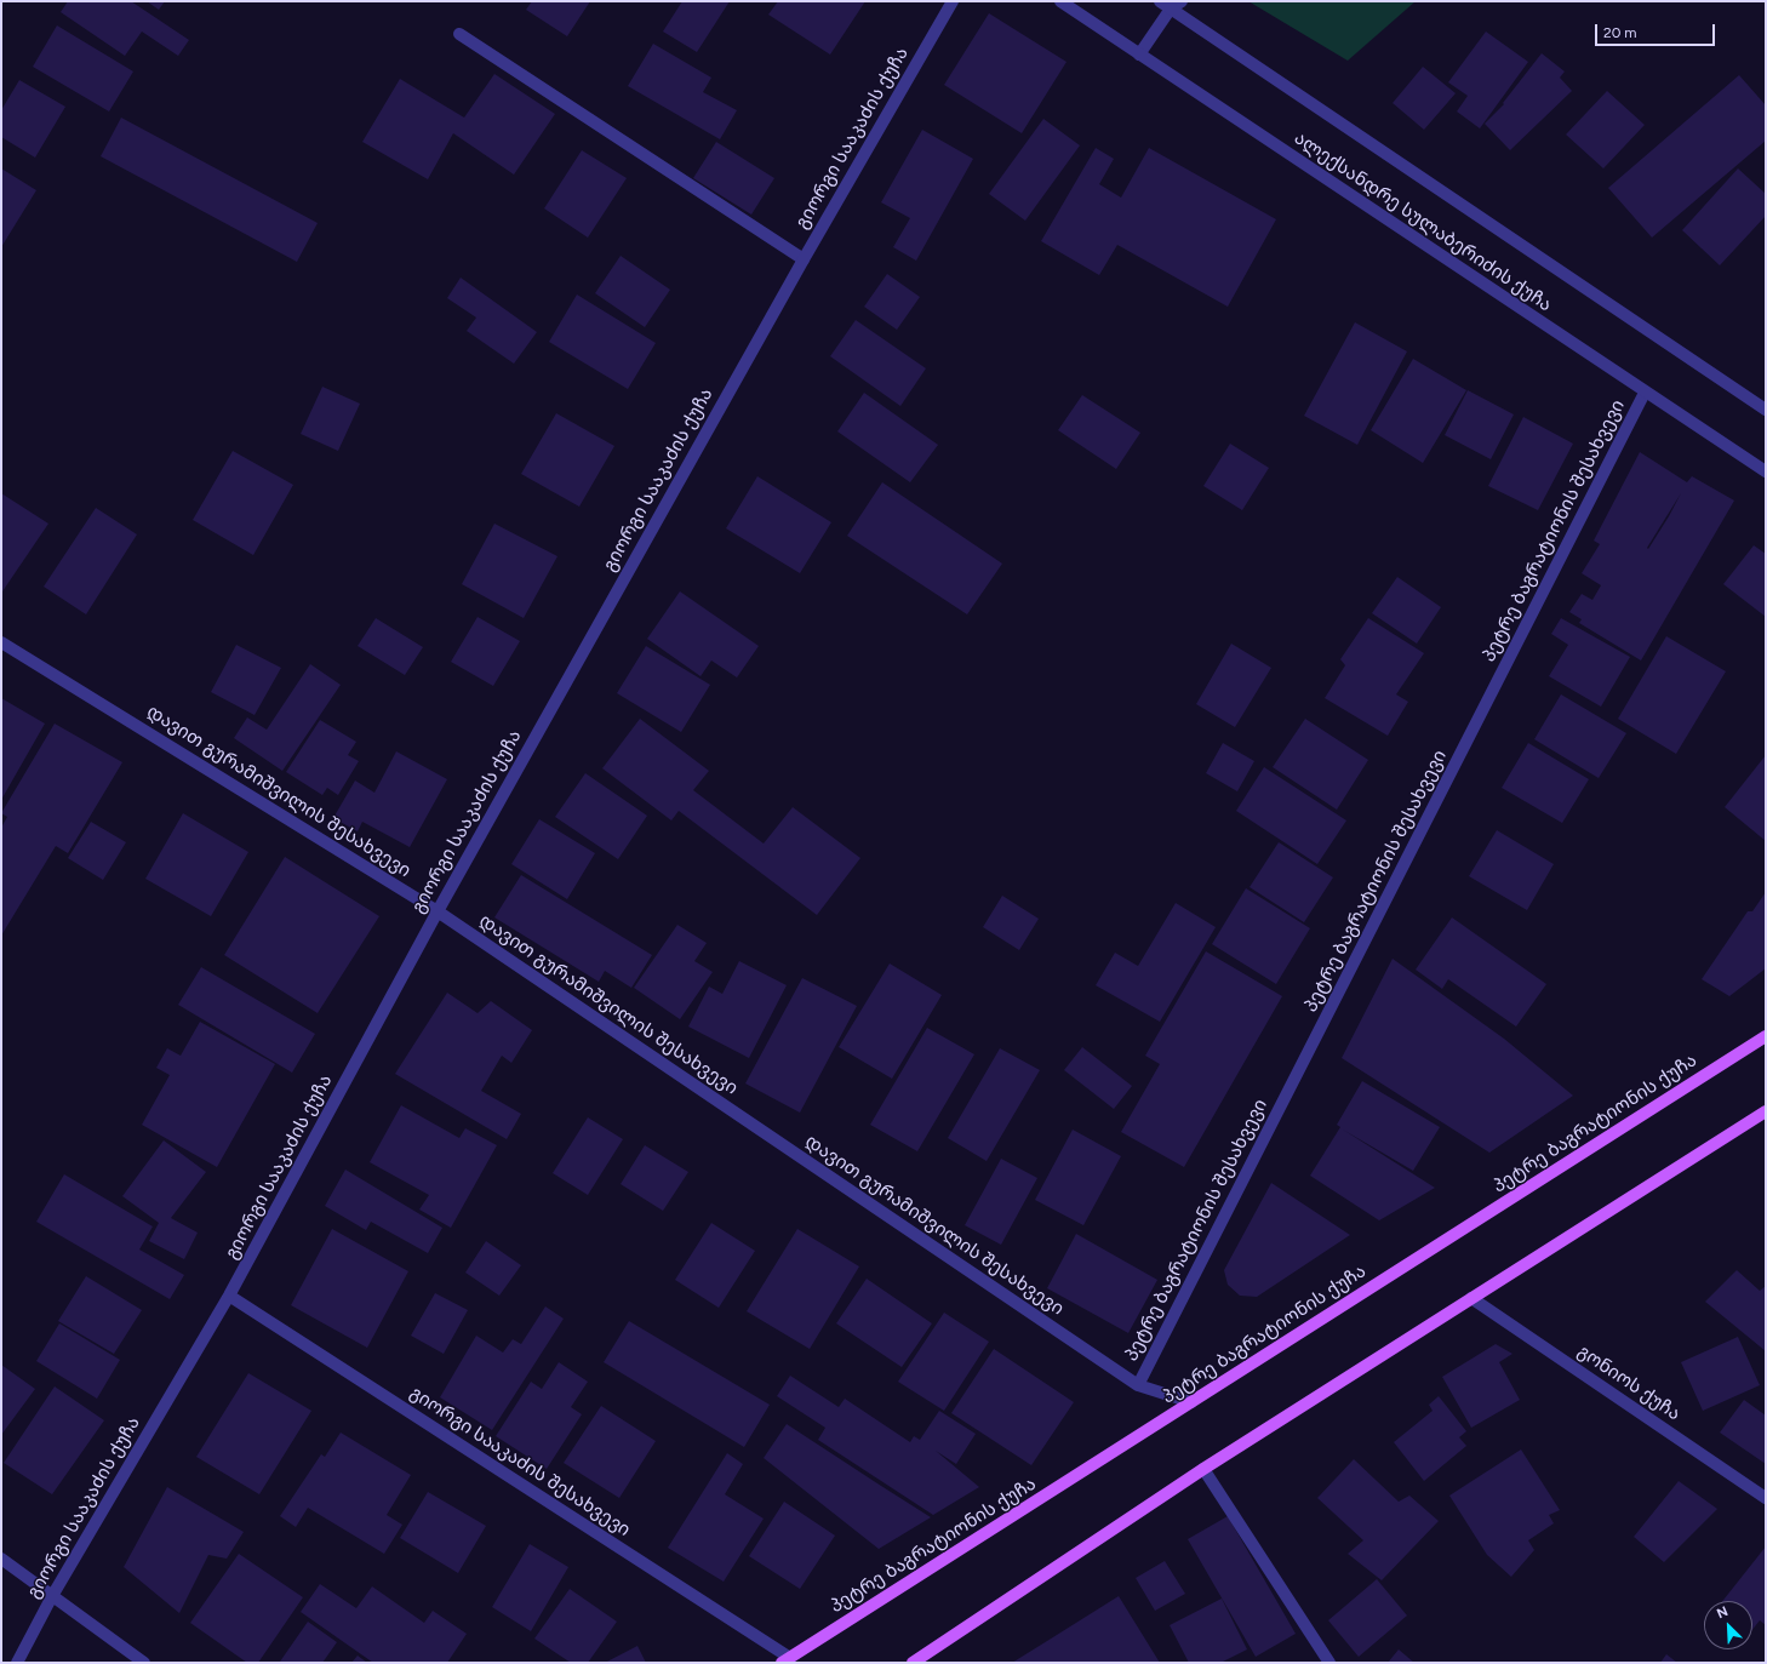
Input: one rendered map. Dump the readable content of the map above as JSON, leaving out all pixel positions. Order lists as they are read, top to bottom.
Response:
{
  "streets": {
    "main road": ["პეტრე ბაგრატიონის ქუჩა"],
    "street": [
      "გიორგი სააკაძის ქუჩა",
      "ალექსანდრე სულაბერიძის ქუჩა",
      "პეტრე ბაგრატიონის შესახვევი",
      "დავით გურამიშვილის შესახვევი",
      "გონიოს ქუჩა",
      "გიორგი სააკაძის შესახვევი"
    ]
  },
  "crossings": [
    ["გიორგი სააკაძის ქუჩა", "დავით გურამიშვილის შესახვევი"],
    ["გიორგი სააკაძის ქუჩა", "გიორგი სააკაძის შესახვევი"],
    ["ალექსანდრე სულაბერიძის ქუჩა", "პეტრე ბაგრატიონის შესახვევი"],
    ["პეტრე ბაგრატიონის შესახვევი", "დავით გურამიშვილის შესახვევი"],
    ["დავით გურამიშვილის შესახვევი", "პეტრე ბაგრატიონის ქუჩა"],
    ["პეტრე ბაგრატიონის ქუჩა", "გიორგი სააკაძის შესახვევი"]
  ],
  "scale_bar": "20 m",
  "north": "top left"
}
